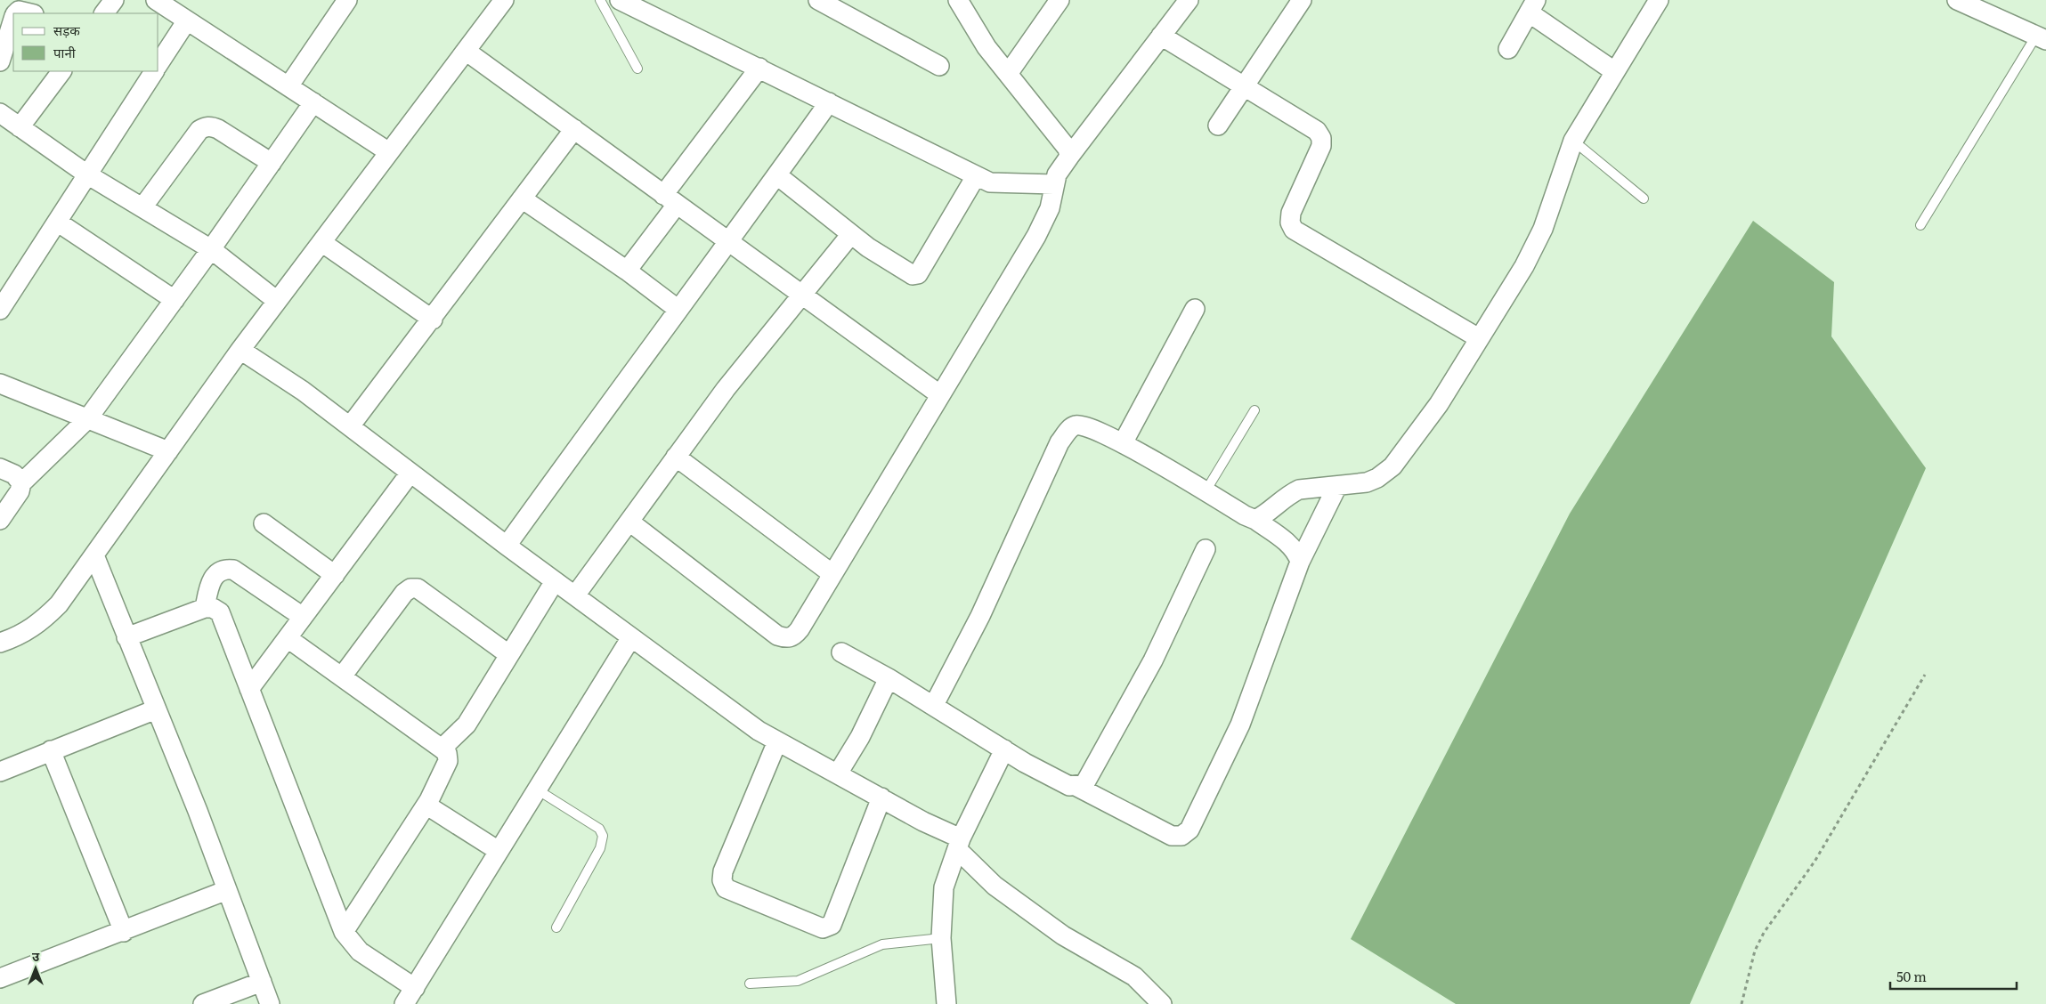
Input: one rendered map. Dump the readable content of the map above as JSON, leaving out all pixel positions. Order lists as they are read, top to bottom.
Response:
{
  "legend": ["सड़क", "पानी"],
  "scale_bar": "50 m",
  "north": "top"
}
